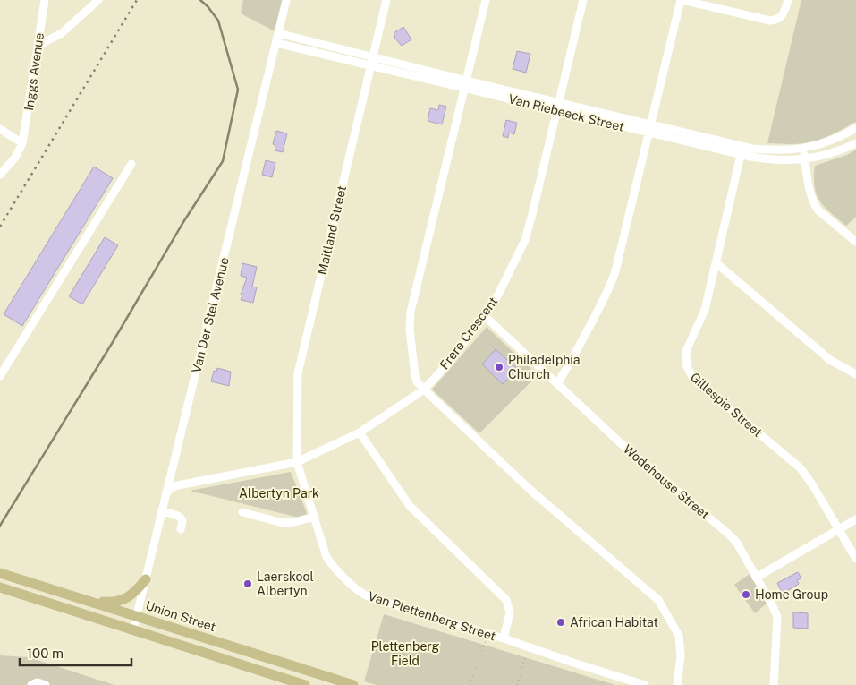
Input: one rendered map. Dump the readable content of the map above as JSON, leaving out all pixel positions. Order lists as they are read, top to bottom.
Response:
{
  "streets": {
    "main road": ["Union Street"],
    "street": [
      "Inggs Avenue",
      "Van Riebeeck Street",
      "Maitland Street",
      "Van Der Stel Avenue",
      "Frere Crescent",
      "Gillespie Street",
      "Wodehouse Street",
      "Van Plettenberg Street"
    ]
  },
  "crossings": [
    ["Van Riebeeck Street", "Maitland Street"],
    ["Van Riebeeck Street", "Van Der Stel Avenue"],
    ["Van Riebeeck Street", "Frere Crescent"],
    ["Van Riebeeck Street", "Gillespie Street"],
    ["Maitland Street", "Frere Crescent"],
    ["Maitland Street", "Van Plettenberg Street"],
    ["Van Der Stel Avenue", "Frere Crescent"],
    ["Van Der Stel Avenue", "Union Street"],
    ["Frere Crescent", "Wodehouse Street"],
    ["Frere Crescent", "Van Plettenberg Street"]
  ],
  "parks": ["Albertyn Park", "Plettenberg Field"],
  "places": [
    "Philadelphia Church",
    "Laerskool Albertyn",
    "Home Group",
    "African Habitat"
  ],
  "scale_bar": "100 m"
}
